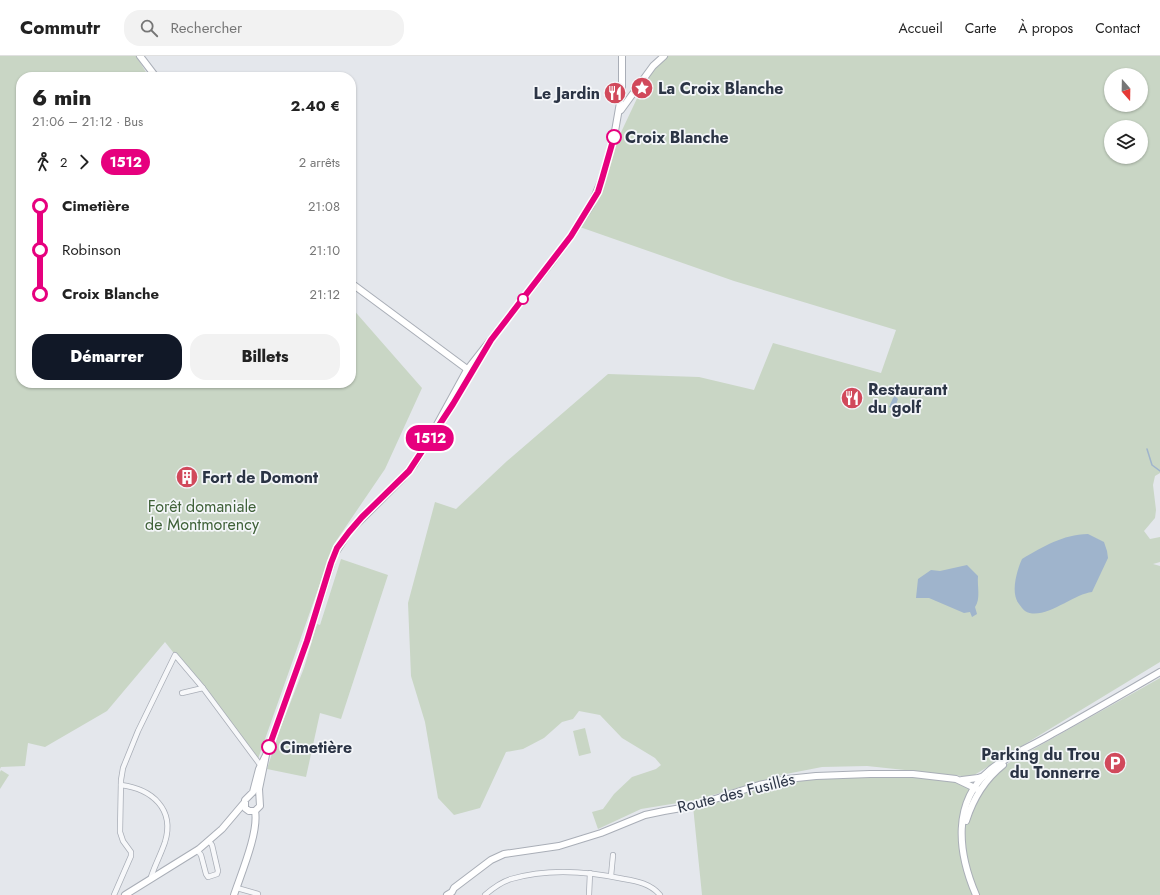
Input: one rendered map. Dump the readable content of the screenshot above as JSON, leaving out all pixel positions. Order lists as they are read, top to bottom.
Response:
{
  "streets": {
    "main road": ["Route des Fusillés"]
  },
  "parks": ["Forêt domaniale de Montmorency"],
  "places": {
    "place": ["La Croix Blanche"],
    "restaurant": ["Le Jardin", "Restaurant du golf"],
    "other": ["Croix Blanche", "Cimetière"],
    "building": ["Fort de Domont"],
    "parking": ["Parking du Trou du Tonnerre"]
  },
  "lines": ["bus line 1512"],
  "north": "bottom",
  "page": {
    "header": "Commutr",
    "search": "Rechercher",
    "nav": [
      "Accueil",
      "Carte",
      "À propos",
      "Contact"
    ],
    "on_map": "1512",
    "heading": ["6 min", "21:06 – 21:12 · Bus", "2.40 €"],
    "legs": ["2", "1512", "2 arrêts"],
    "list": [
      {
        "name": "Cimetière",
        "value": "21:08"
      },
      {
        "name": "Robinson",
        "value": "21:10"
      },
      {
        "name": "Croix Blanche",
        "value": "21:12"
      }
    ],
    "buttons": ["Démarrer", "Billets"]
  }
}
